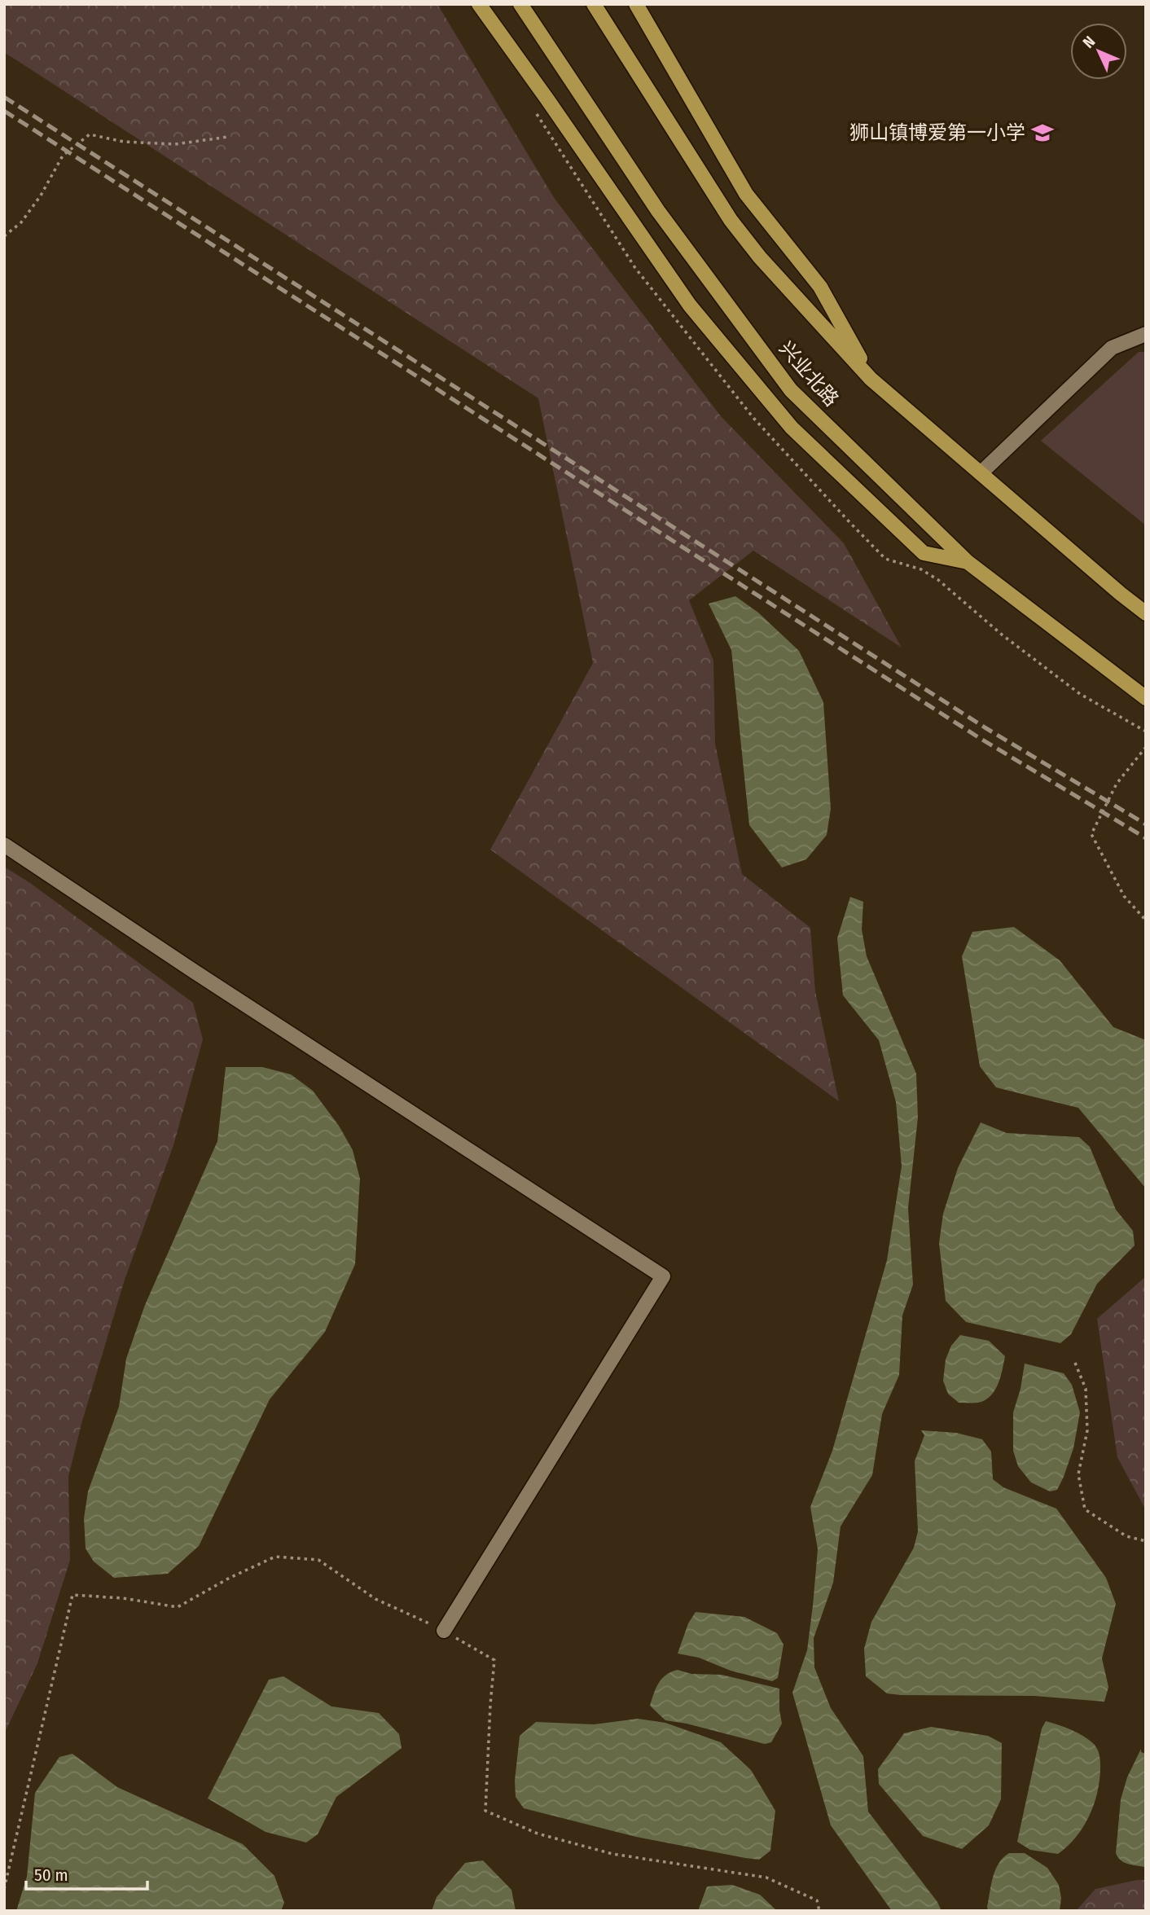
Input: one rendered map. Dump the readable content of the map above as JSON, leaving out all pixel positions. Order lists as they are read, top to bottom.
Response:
{
  "streets": {
    "main road": ["兴业北路"]
  },
  "places": {
    "school or university": ["狮山镇博爱第一小学"]
  },
  "scale_bar": "50 m",
  "north": "top left"
}
